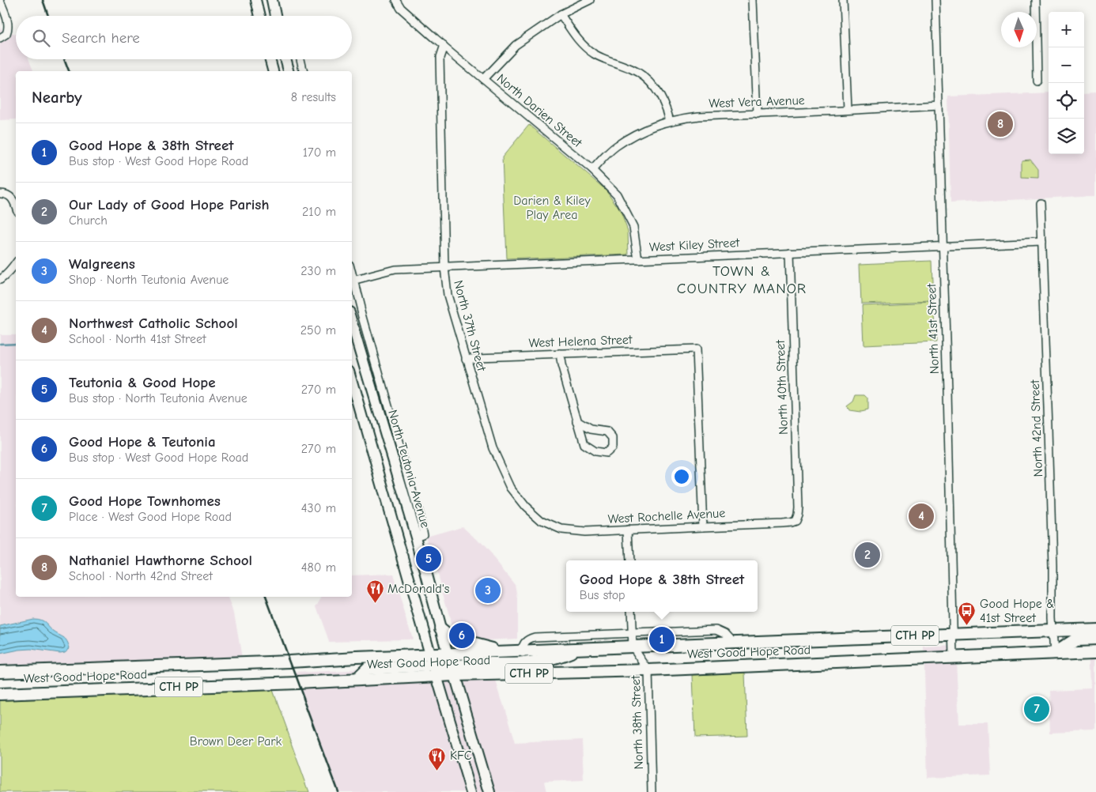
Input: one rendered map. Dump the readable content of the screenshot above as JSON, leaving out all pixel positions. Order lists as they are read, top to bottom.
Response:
{
  "streets": {
    "main road": ["North Teutonia Avenue", "CTH PP", "West Good Hope Road"],
    "street": [
      "West Vera Avenue",
      "North Darien Street",
      "West Kiley Street",
      "North 37th Street",
      "North 41st Street",
      "West Helena Street",
      "North 40th Street",
      "North 42nd Street",
      "West Rochelle Avenue",
      "North 38th Street"
    ]
  },
  "crossings": [
    ["West Vera Avenue", "North Darien Street"],
    ["West Vera Avenue", "North 41st Street"],
    ["North Darien Street", "West Kiley Street"],
    ["North Darien Street", "North 37th Street"],
    ["West Kiley Street", "North 37th Street"],
    ["West Kiley Street", "North 41st Street"],
    ["West Kiley Street", "North 40th Street"],
    ["West Kiley Street", "North 42nd Street"],
    ["West Kiley Street", "North Teutonia Avenue"],
    ["North 37th Street", "West Helena Street"],
    ["North 37th Street", "West Rochelle Avenue"],
    ["North 41st Street", "West Good Hope Road"],
    ["West Helena Street", "West Rochelle Avenue"],
    ["North 40th Street", "West Rochelle Avenue"],
    ["North 42nd Street", "West Good Hope Road"],
    ["North Teutonia Avenue", "West Good Hope Road"],
    ["West Good Hope Road", "North 38th Street"]
  ],
  "districts": ["TOWN & COUNTRY MANOR"],
  "parks": ["Darien & Kiley Play Area", "Brown Deer Park"],
  "places": {
    "restaurant": ["McDonald's", "KFC"],
    "bus stop": ["Good Hope & 41st Street"]
  },
  "north": "bottom",
  "page": {
    "map_buttons": ["+", "−"],
    "search": "Search here",
    "heading": ["Nearby", "8 results"],
    "pins": [
      "8",
      "4",
      "2",
      "5",
      "3",
      "6",
      "1",
      "7"
    ],
    "list": [
      {
        "mark": "1",
        "name": "Good Hope & 38th Street",
        "note": "Bus stop · West Good Hope Road",
        "value": "170 m"
      },
      {
        "mark": "2",
        "name": "Our Lady of Good Hope Parish",
        "note": "Church",
        "value": "210 m"
      },
      {
        "mark": "3",
        "name": "Walgreens",
        "note": "Shop · North Teutonia Avenue",
        "value": "230 m"
      },
      {
        "mark": "4",
        "name": "Northwest Catholic School",
        "note": "School · North 41st Street",
        "value": "250 m"
      },
      {
        "mark": "5",
        "name": "Teutonia & Good Hope",
        "note": "Bus stop · North Teutonia Avenue",
        "value": "270 m"
      },
      {
        "mark": "6",
        "name": "Good Hope & Teutonia",
        "note": "Bus stop · West Good Hope Road",
        "value": "270 m"
      },
      {
        "mark": "7",
        "name": "Good Hope Townhomes",
        "note": "Place · West Good Hope Road",
        "value": "430 m"
      },
      {
        "mark": "8",
        "name": "Nathaniel Hawthorne School",
        "note": "School · North 42nd Street",
        "value": "480 m"
      }
    ],
    "popup": ["Good Hope & 38th Street", "Bus stop"]
  }
}
